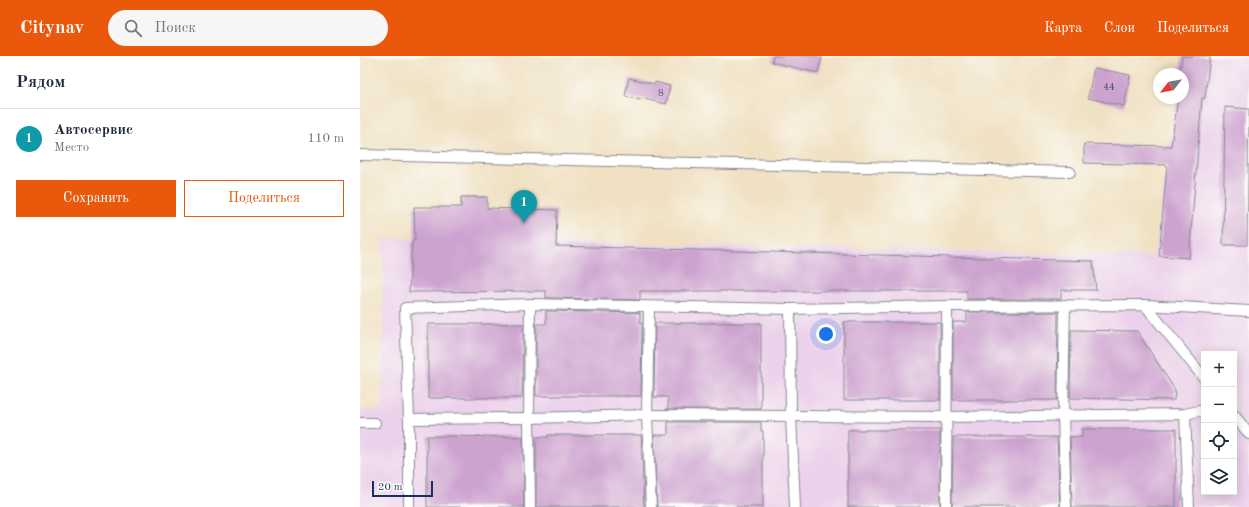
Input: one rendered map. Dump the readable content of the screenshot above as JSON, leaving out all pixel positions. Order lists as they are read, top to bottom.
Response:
{
  "house_numbers": ["44", "8"],
  "scale_bar": "20 m",
  "north": "bottom left",
  "page": {
    "header": "Citynav",
    "search": "Поиск",
    "nav": ["Карта", "Слои", "Поделиться"],
    "heading": "Рядом",
    "list": [
      {
        "mark": "1",
        "name": "Автосервис",
        "note": "Место",
        "value": "110 m"
      }
    ],
    "buttons": ["Сохранить", "Поделиться"],
    "pins": "1",
    "map_buttons": ["+", "−"],
    "scale": "20 m"
  }
}
